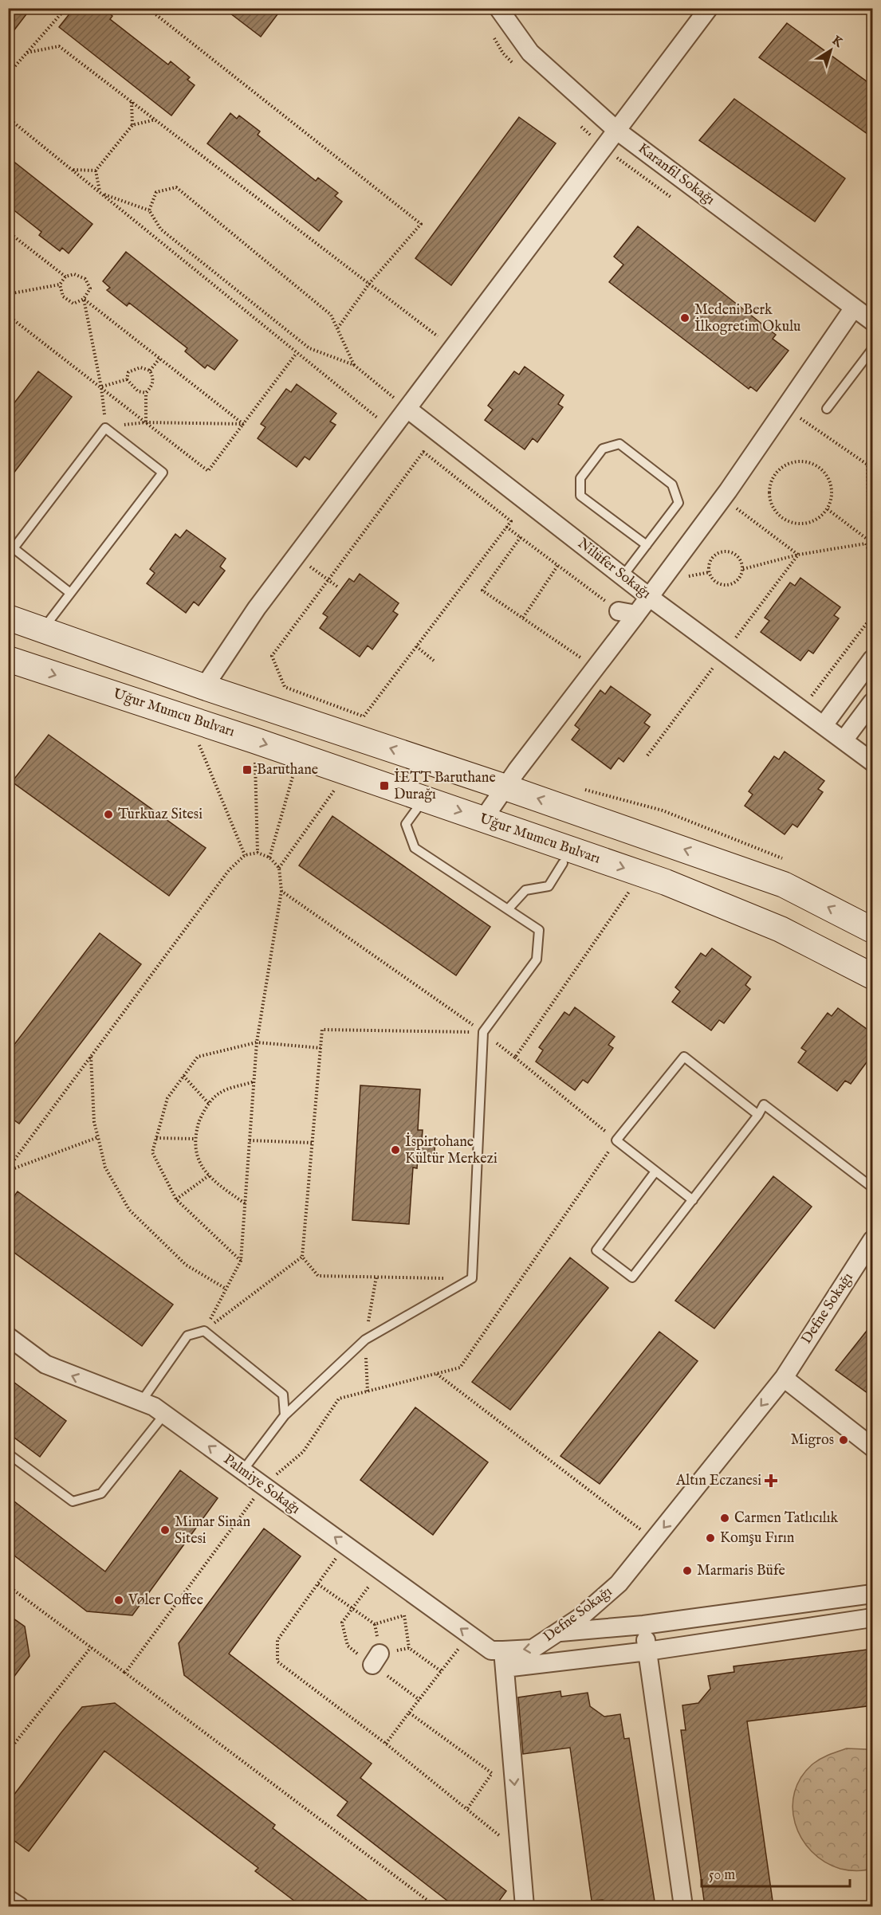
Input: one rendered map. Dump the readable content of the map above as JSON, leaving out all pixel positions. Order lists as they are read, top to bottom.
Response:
{
  "streets": {
    "main road": ["Uğur Mumcu Bulvarı"],
    "street": [
      "Karanfil Sokağı",
      "Nilüfer Sokağı",
      "Defne Sokağı",
      "Palmiye Sokağı"
    ]
  },
  "crossings": [
    ["Defne Sokağı", "Palmiye Sokağı"]
  ],
  "one_way": ["Defne Sokağı", "Palmiye Sokağı"],
  "places": {
    "other": [
      "Medeni Berk İlkogretim Okulu",
      "Turkuaz Sitesi",
      "İspirtohane Kültür Merkezi",
      "Migros",
      "Carmen Tatlıcılık",
      "Mimar Sinan Sitesi",
      "Komşu Fırın",
      "Marmaris Büfe",
      "Vøler Coffee"
    ],
    "transit": ["Baruthane", "İETT Baruthane Durağı"],
    "health": ["Altın Eczanesi"]
  },
  "scale_bar": "50 m",
  "north": "top right"
}
